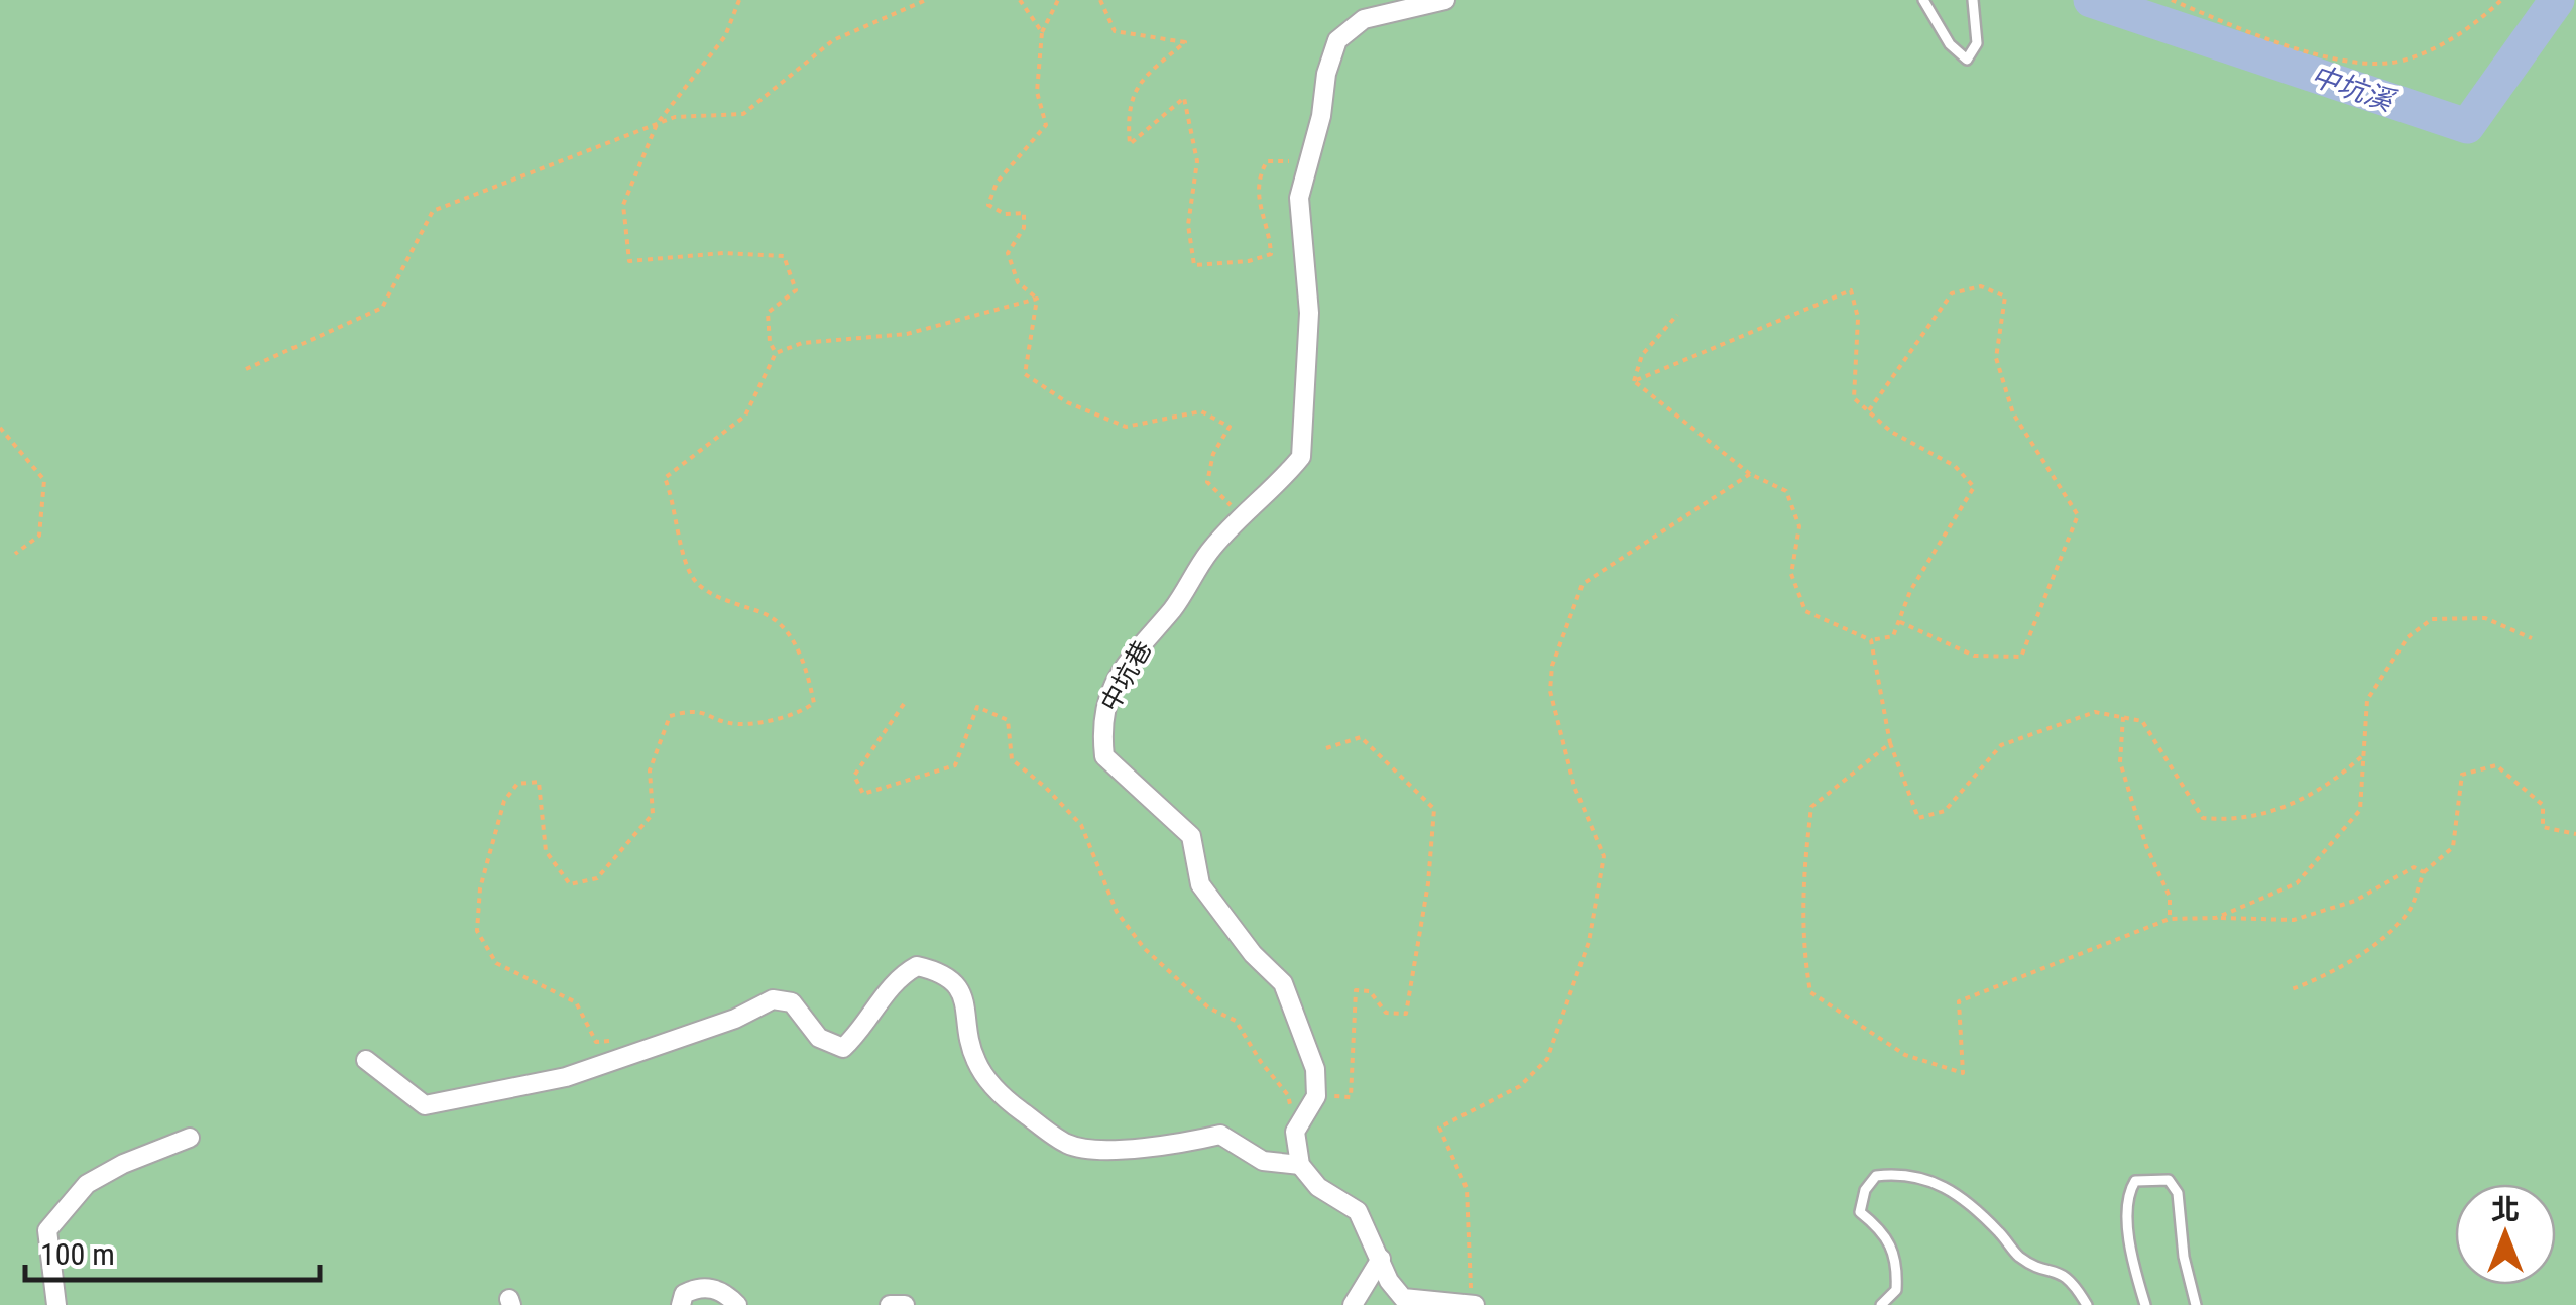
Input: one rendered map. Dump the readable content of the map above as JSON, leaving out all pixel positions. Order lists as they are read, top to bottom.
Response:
{
  "streets": {
    "street": ["中坑巷"]
  },
  "water": ["中坑溪"],
  "scale_bar": "100 m",
  "north": "top"
}
